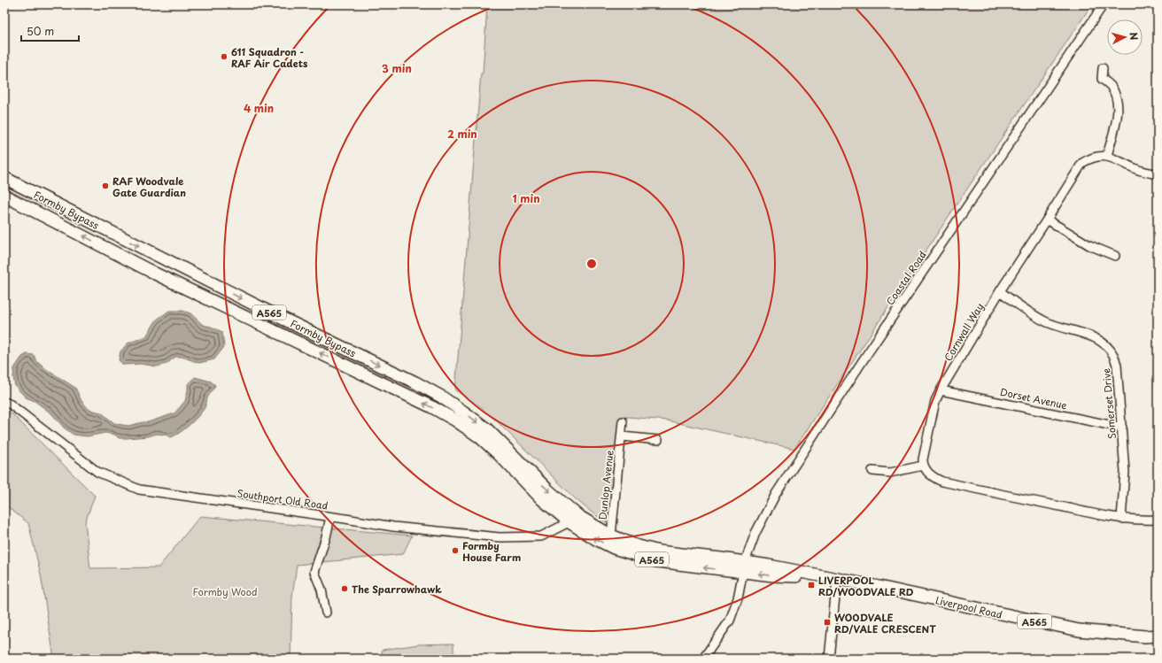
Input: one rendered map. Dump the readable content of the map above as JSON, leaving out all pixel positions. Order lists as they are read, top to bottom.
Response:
{
  "streets": {
    "highway": ["Formby Bypass", "A565", "Liverpool Road"],
    "street": [
      "Coastal Road",
      "Cornwall Way",
      "Dorset Avenue",
      "Somerset Drive",
      "Dunlop Avenue",
      "Southport Old Road"
    ]
  },
  "crossings": [
    ["Formby Bypass", "Southport Old Road"],
    ["Formby Bypass", "Liverpool Road"],
    ["Coastal Road", "Liverpool Road"],
    ["Cornwall Way", "Dorset Avenue"],
    ["Cornwall Way", "Somerset Drive"],
    ["Dorset Avenue", "Somerset Drive"],
    ["Dunlop Avenue", "Liverpool Road"],
    ["Southport Old Road", "Liverpool Road"]
  ],
  "parks": ["Formby Wood"],
  "places": {
    "other": [
      "611 Squadron - RAF Air Cadets",
      "RAF Woodvale Gate Guardian",
      "Formby House Farm",
      "The Sparrowhawk"
    ],
    "transit": ["LIVERPOOL RD/WOODVALE RD", "WOODVALE RD/VALE CRESCENT"]
  },
  "scale_bar": "50 m",
  "north": "right",
  "rings": [
    "3 min",
    "4 min",
    "2 min",
    "1 min"
  ]
}
